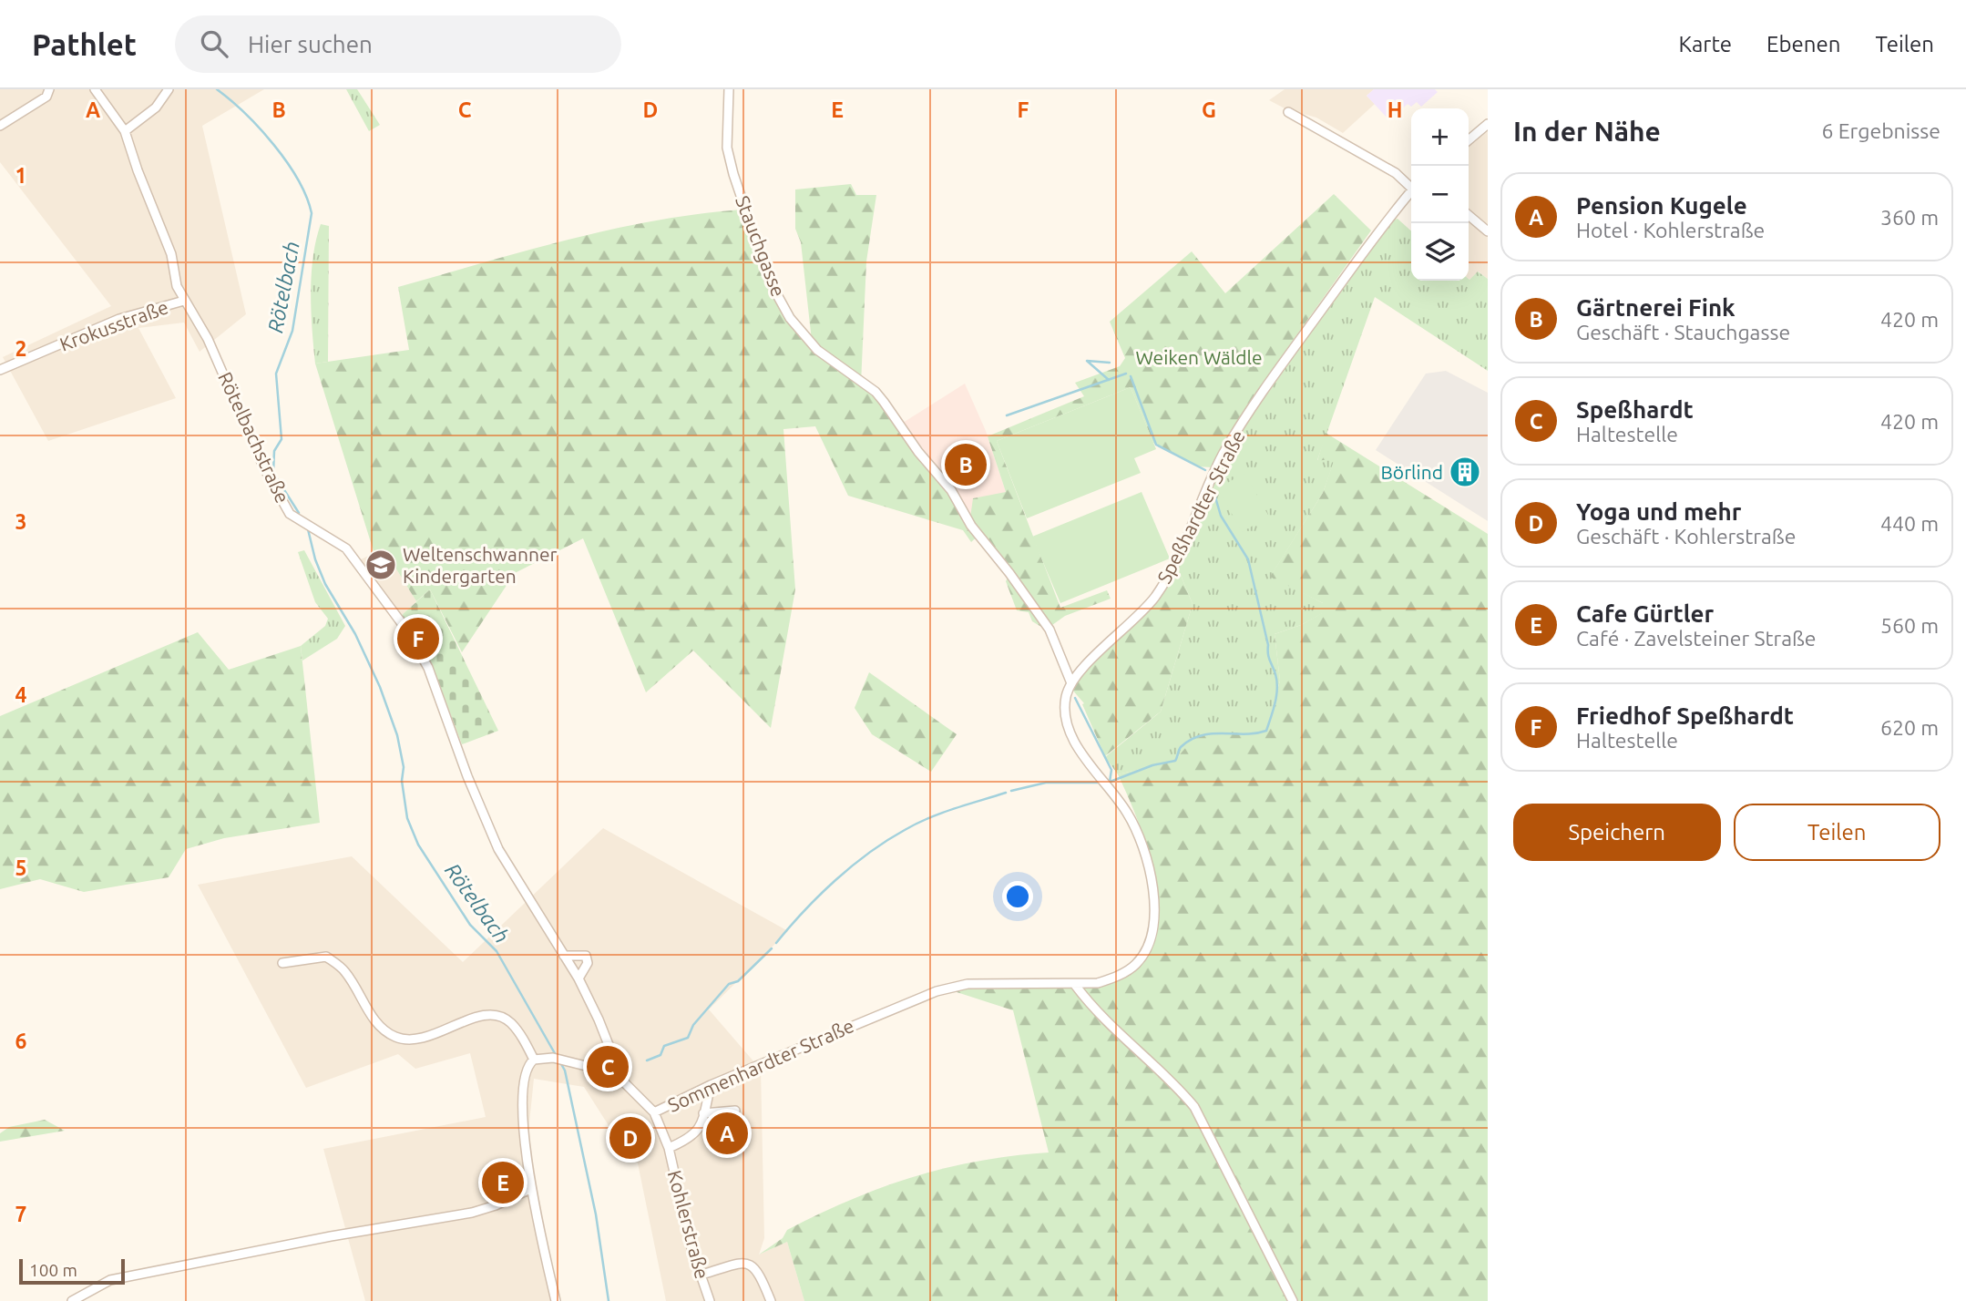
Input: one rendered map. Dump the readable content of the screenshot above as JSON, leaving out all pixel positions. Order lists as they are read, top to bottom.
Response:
{
  "streets": {
    "street": [
      "Stauchgasse",
      "Krokusstraße",
      "Rötelbachstraße",
      "Speßhardter Straße",
      "Sommenhardter Straße",
      "Kohlerstraße"
    ]
  },
  "crossings": [
    ["Stauchgasse", "Speßhardter Straße"],
    ["Stauchgasse", "Sommenhardter Straße"],
    ["Krokusstraße", "Rötelbachstraße"],
    ["Rötelbachstraße", "Sommenhardter Straße"],
    ["Speßhardter Straße", "Sommenhardter Straße"],
    ["Sommenhardter Straße", "Kohlerstraße"]
  ],
  "water": ["Rötelbach"],
  "parks": ["Weiken Wäldle"],
  "places": {
    "building": ["Börlind"],
    "school or university": ["Weltenschwanner Kindergarten"]
  },
  "scale_bar": "100 m",
  "page": {
    "header": "Pathlet",
    "search": "Hier suchen",
    "nav": ["Karte", "Ebenen", "Teilen"],
    "heading": ["In der Nähe", "6 Ergebnisse"],
    "map_buttons": ["+", "−"],
    "list": [
      {
        "mark": "A",
        "name": "Pension Kugele",
        "note": "Hotel · Kohlerstraße",
        "value": "360 m"
      },
      {
        "mark": "B",
        "name": "Gärtnerei Fink",
        "note": "Geschäft · Stauchgasse",
        "value": "420 m"
      },
      {
        "mark": "C",
        "name": "Speßhardt",
        "note": "Haltestelle",
        "value": "420 m"
      },
      {
        "mark": "D",
        "name": "Yoga und mehr",
        "note": "Geschäft · Kohlerstraße",
        "value": "440 m"
      },
      {
        "mark": "E",
        "name": "Cafe Gürtler",
        "note": "Café · Zavelsteiner Straße",
        "value": "560 m"
      },
      {
        "mark": "F",
        "name": "Friedhof Speßhardt",
        "note": "Haltestelle",
        "value": "620 m"
      }
    ],
    "pins": [
      "B",
      "F",
      "C",
      "A",
      "D",
      "E"
    ],
    "buttons": ["Speichern", "Teilen"],
    "scale": "100 m"
  },
  "grid": {
    "columns": [
      "A",
      "B",
      "C",
      "D",
      "E",
      "F",
      "G",
      "H"
    ],
    "rows": [
      "1",
      "2",
      "3",
      "4",
      "5",
      "6",
      "7"
    ]
  }
}
